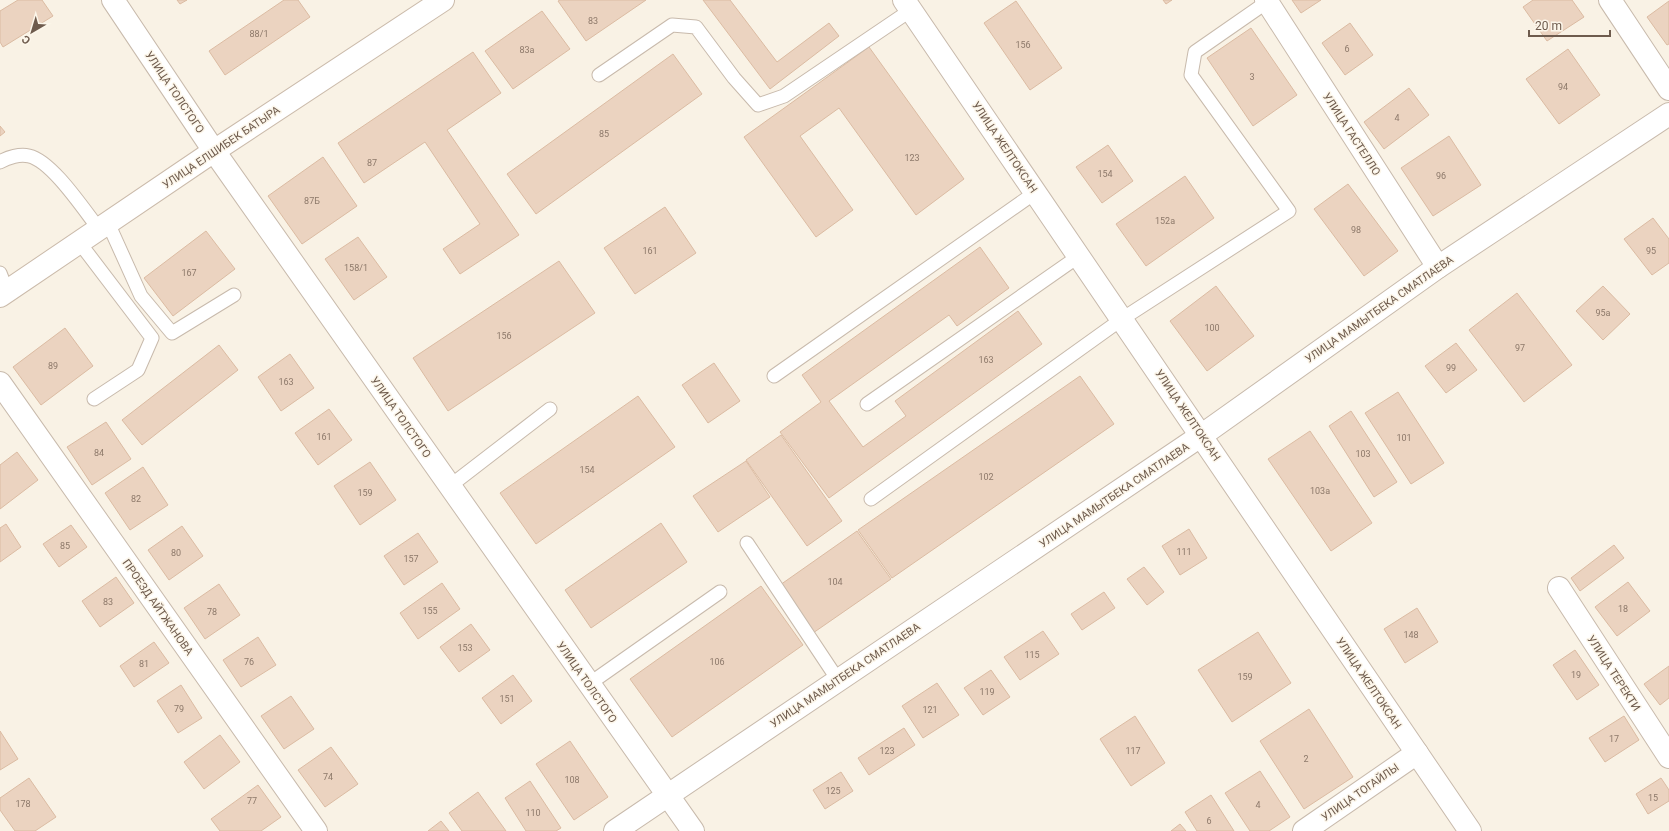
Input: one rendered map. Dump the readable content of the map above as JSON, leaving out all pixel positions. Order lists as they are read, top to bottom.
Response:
{
  "streets": {
    "street": [
      "УЛИЦА ТОЛСТОГО",
      "УЛИЦА ГАСТЕЛЛО",
      "УЛИЦА ЕЛШИБЕК БАТЫРА",
      "УЛИЦА ЖЕЛТОКСАН",
      "УЛИЦА МАМЫТБЕКА СМАТЛАЕВА",
      "ПРОЕЗД АЙТЖАНОВА",
      "УЛИЦА ТЕРЕКТИ",
      "УЛИЦА ТОГАЙЛЫ"
    ]
  },
  "crossings": [
    ["УЛИЦА ТОЛСТОГО", "УЛИЦА ЕЛШИБЕК БАТЫРА"],
    ["УЛИЦА ТОЛСТОГО", "УЛИЦА МАМЫТБЕКА СМАТЛАЕВА"],
    ["УЛИЦА ГАСТЕЛЛО", "УЛИЦА МАМЫТБЕКА СМАТЛАЕВА"],
    ["УЛИЦА ЖЕЛТОКСАН", "УЛИЦА МАМЫТБЕКА СМАТЛАЕВА"],
    ["УЛИЦА ЖЕЛТОКСАН", "УЛИЦА ТОГАЙЛЫ"]
  ],
  "house_numbers": [
    "83",
    "88/1",
    "156",
    "6",
    "83а",
    "3",
    "94",
    "4",
    "85",
    "123",
    "87",
    "154",
    "96",
    "87Б",
    "152а",
    "98",
    "161",
    "95",
    "158/1",
    "167",
    "95а",
    "100",
    "156",
    "97",
    "163",
    "89",
    "99",
    "163",
    "161",
    "101",
    "84",
    "103",
    "154",
    "102",
    "103а",
    "159",
    "82",
    "85",
    "111",
    "80",
    "157",
    "104",
    "83",
    "18",
    "155",
    "78",
    "148",
    "153",
    "115",
    "76",
    "106",
    "81",
    "19",
    "159",
    "119",
    "151",
    "79",
    "121",
    "17",
    "123",
    "117",
    "2",
    "74",
    "108",
    "125",
    "15",
    "77",
    "178",
    "4",
    "110",
    "6"
  ],
  "scale_bar": "20 m",
  "north": "bottom left"
}
